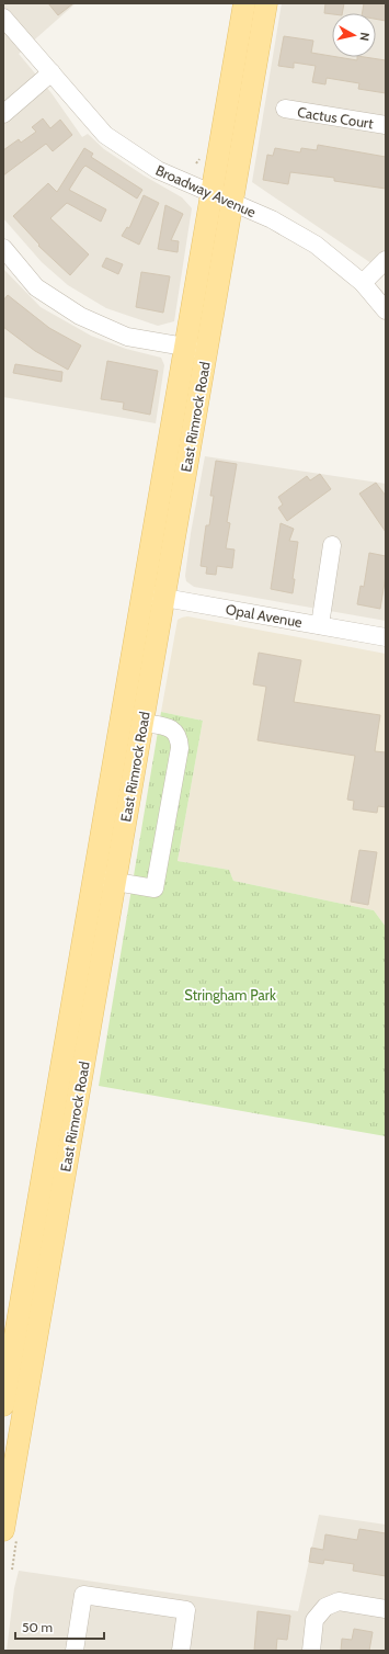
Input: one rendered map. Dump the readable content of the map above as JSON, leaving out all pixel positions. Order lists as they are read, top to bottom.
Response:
{
  "streets": {
    "main road": ["East Rimrock Road"],
    "street": ["Cactus Court", "Broadway Avenue", "Opal Avenue"]
  },
  "crossings": [
    ["Broadway Avenue", "East Rimrock Road"],
    ["East Rimrock Road", "Opal Avenue"]
  ],
  "parks": ["Stringham Park"],
  "scale_bar": "50 m",
  "north": "right"
}
